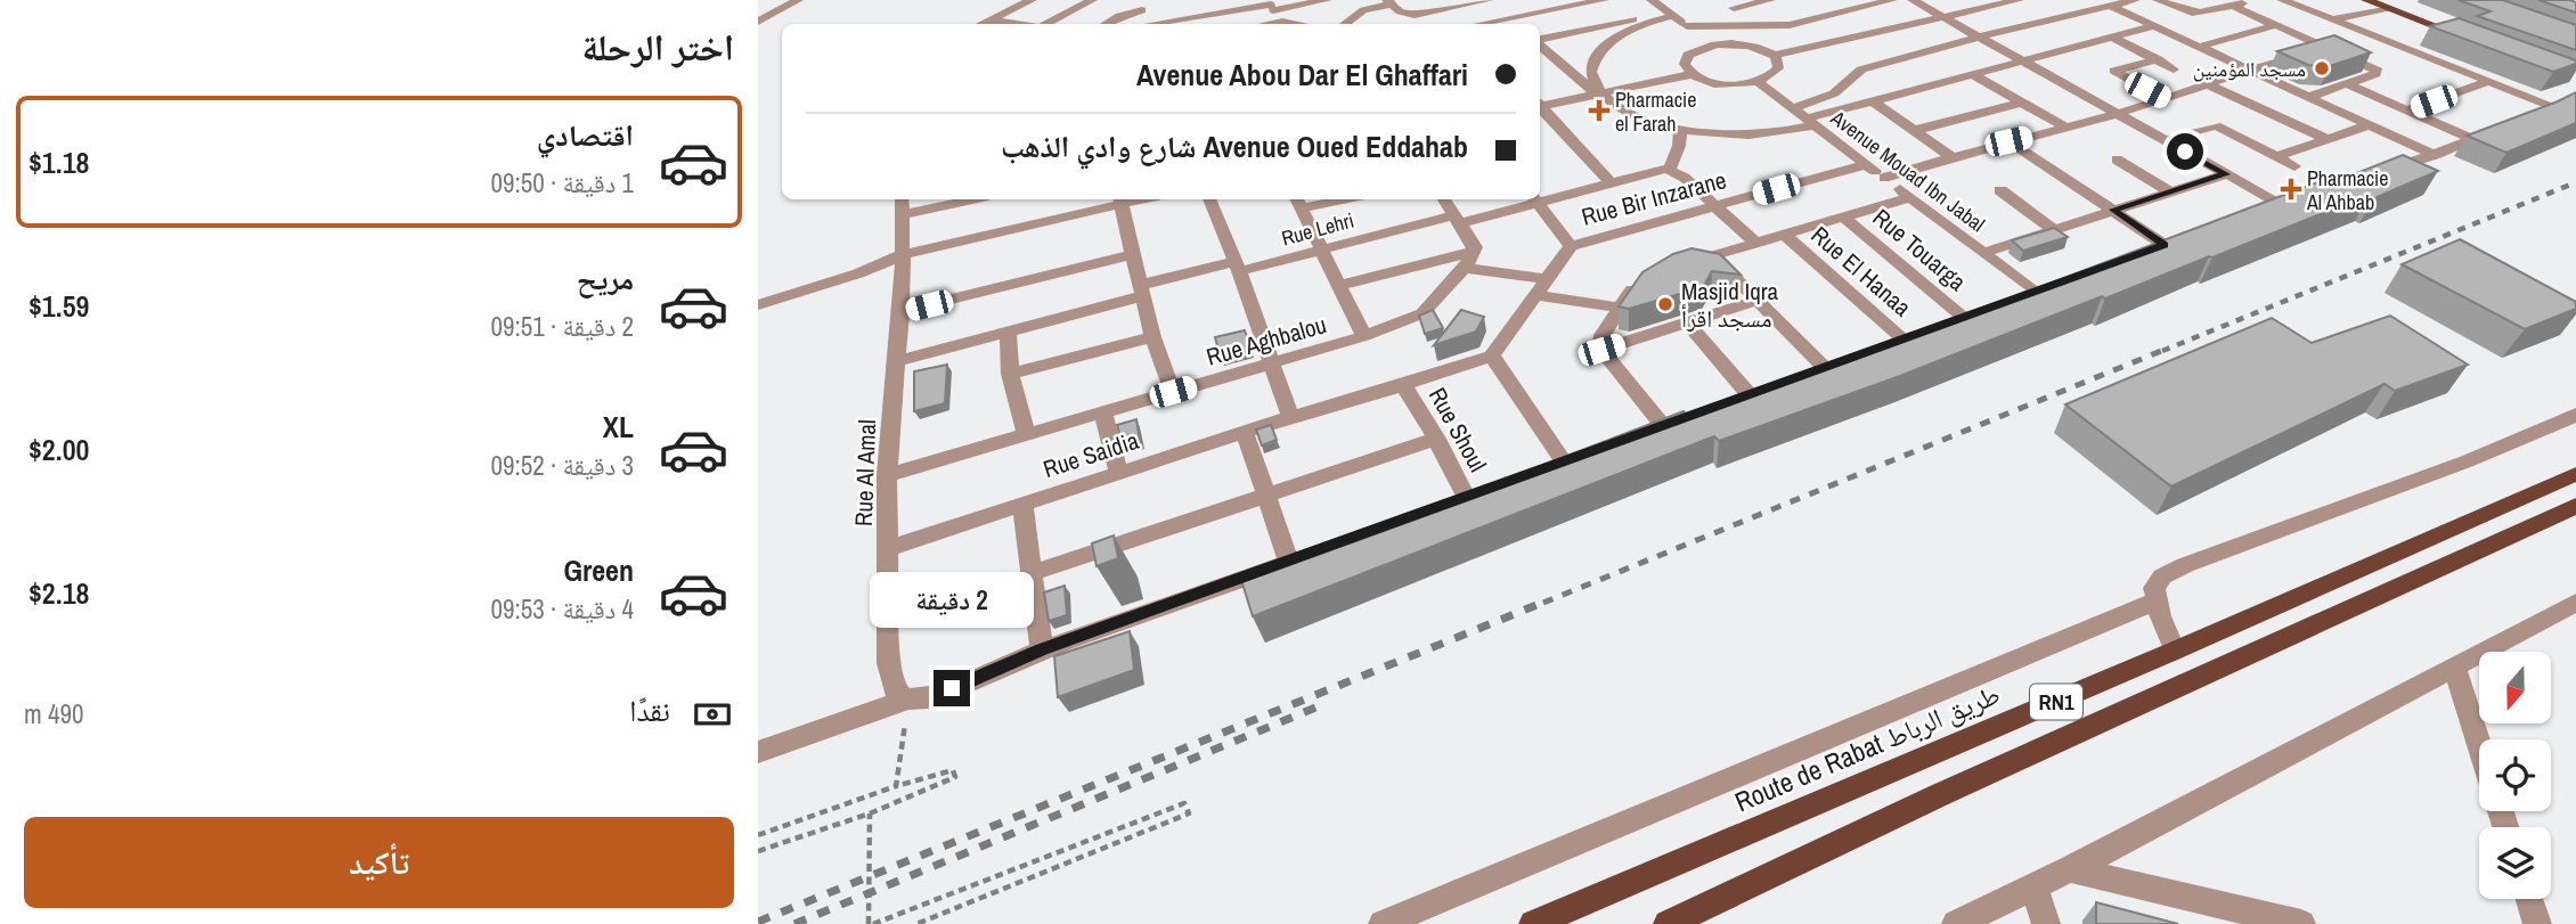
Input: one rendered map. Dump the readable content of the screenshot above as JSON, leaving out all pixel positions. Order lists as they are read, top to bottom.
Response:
{
  "streets": {
    "main road": ["RN1", "Route de Rabat طريق الرباط"],
    "street": [
      "Avenue Mouad Ibn Jabal",
      "Rue Bir Inzarane",
      "Rue Lehri",
      "Rue Touarga",
      "Rue El Hanaa",
      "Rue Aghbalou",
      "Rue Shoul",
      "Rue Saidia",
      "Rue Al Amal"
    ]
  },
  "crossings": [
    ["Avenue Mouad Ibn Jabal", "Rue Bir Inzarane"],
    ["Rue Bir Inzarane", "Rue Saidia"],
    ["Rue Lehri", "Rue Al Amal"],
    ["Rue Aghbalou", "Rue Al Amal"],
    ["Rue Shoul", "Rue Saidia"],
    ["Rue Saidia", "Rue Al Amal"]
  ],
  "places": {
    "other": ["مسجد المؤمنين", "Masjid Iqra مسجد اقرأ"],
    "health": ["Pharmacie el Farah", "Pharmacie Al Ahbab"]
  },
  "north": "bottom",
  "page": {
    "heading": "اختر الرحلة",
    "banner": ["Avenue Abou Dar El Ghaffari", "Avenue Oued Eddahab شارع وادي الذهب"],
    "list": [
      {
        "name": "اقتصادي",
        "note": "1 دقيقة · 09:50",
        "value": "$1.18"
      },
      {
        "name": "مريح",
        "note": "2 دقيقة · 09:51",
        "value": "$1.59"
      },
      {
        "name": "XL",
        "note": "3 دقيقة · 09:52",
        "value": "$2.00"
      },
      {
        "name": "Green",
        "note": "4 دقيقة · 09:53",
        "value": "$2.18"
      }
    ],
    "bubble": "2 دقيقة",
    "pay": ["نقدًا", "490 m"],
    "buttons": "تأكيد"
  }
}
